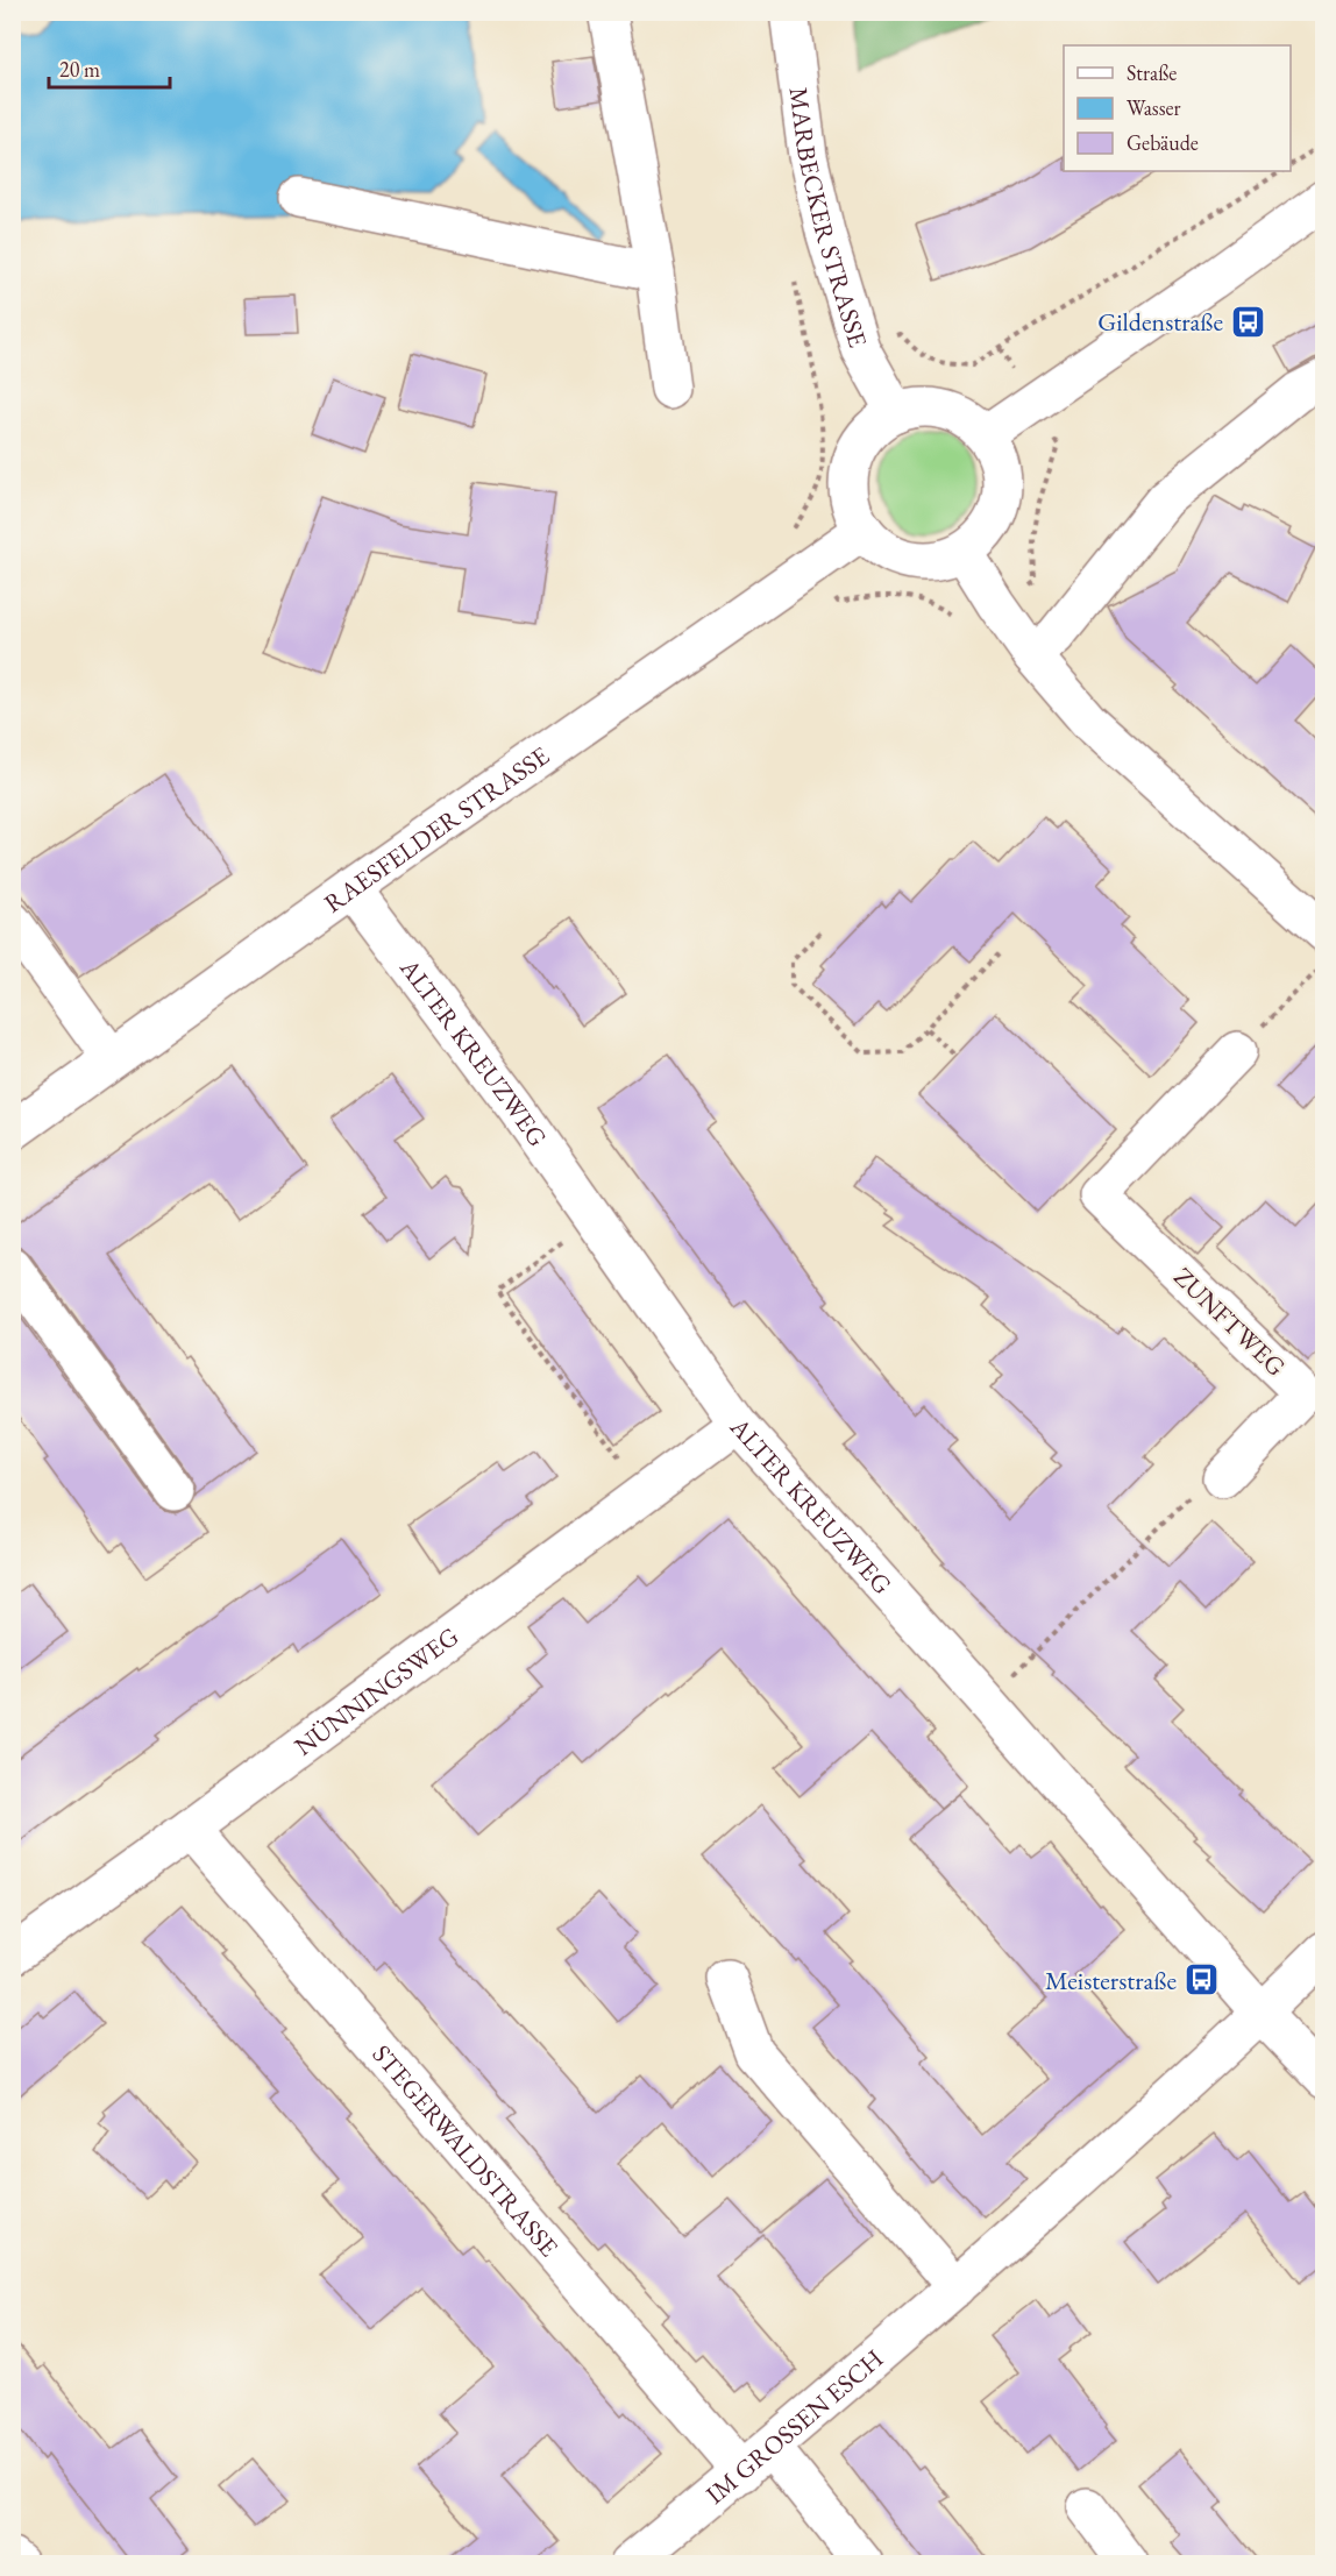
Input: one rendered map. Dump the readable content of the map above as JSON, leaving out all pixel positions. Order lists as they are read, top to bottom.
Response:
{
  "streets": {
    "street": [
      "MARBECKER STRASSE",
      "RAESFELDER STRASSE",
      "ALTER KREUZWEG",
      "ZUNFTWEG",
      "NÜNNINGSWEG",
      "STEGERWALDSTRASSE",
      "IM GROSSEN ESCH"
    ]
  },
  "crossings": [
    ["MARBECKER STRASSE", "RAESFELDER STRASSE"],
    ["RAESFELDER STRASSE", "ALTER KREUZWEG"],
    ["ALTER KREUZWEG", "NÜNNINGSWEG"],
    ["ALTER KREUZWEG", "IM GROSSEN ESCH"],
    ["NÜNNINGSWEG", "STEGERWALDSTRASSE"],
    ["STEGERWALDSTRASSE", "IM GROSSEN ESCH"]
  ],
  "places": {
    "bus stop": ["Gildenstraße", "Meisterstraße"]
  },
  "legend": ["Straße", "Wasser", "Gebäude"],
  "scale_bar": "20 m"
}
